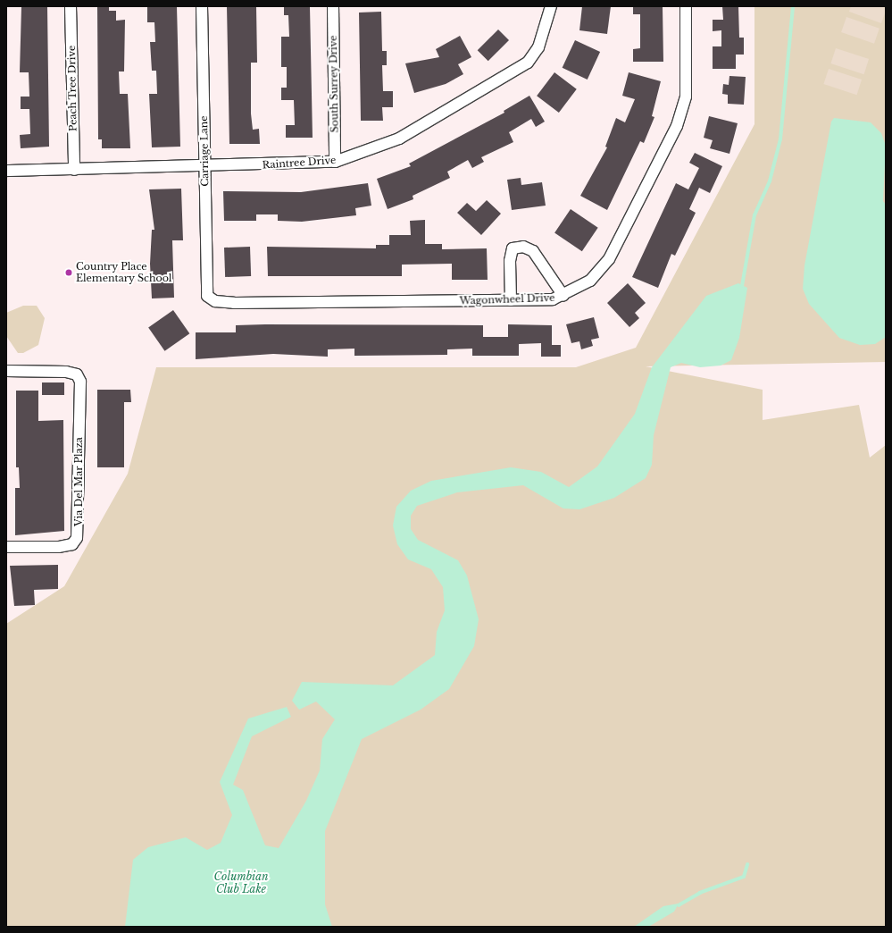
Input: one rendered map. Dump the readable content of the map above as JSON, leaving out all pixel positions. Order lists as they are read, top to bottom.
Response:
{
  "streets": {
    "street": [
      "South Surrey Drive",
      "Peach Tree Drive",
      "Carriage Lane",
      "Raintree Drive",
      "Wagonwheel Drive",
      "Via Del Mar Plaza"
    ]
  },
  "crossings": [
    ["South Surrey Drive", "Raintree Drive"],
    ["Peach Tree Drive", "Raintree Drive"],
    ["Carriage Lane", "Raintree Drive"],
    ["Carriage Lane", "Wagonwheel Drive"]
  ],
  "water": ["Columbian Club Lake"],
  "places": ["Country Place Elementary School"]
}
